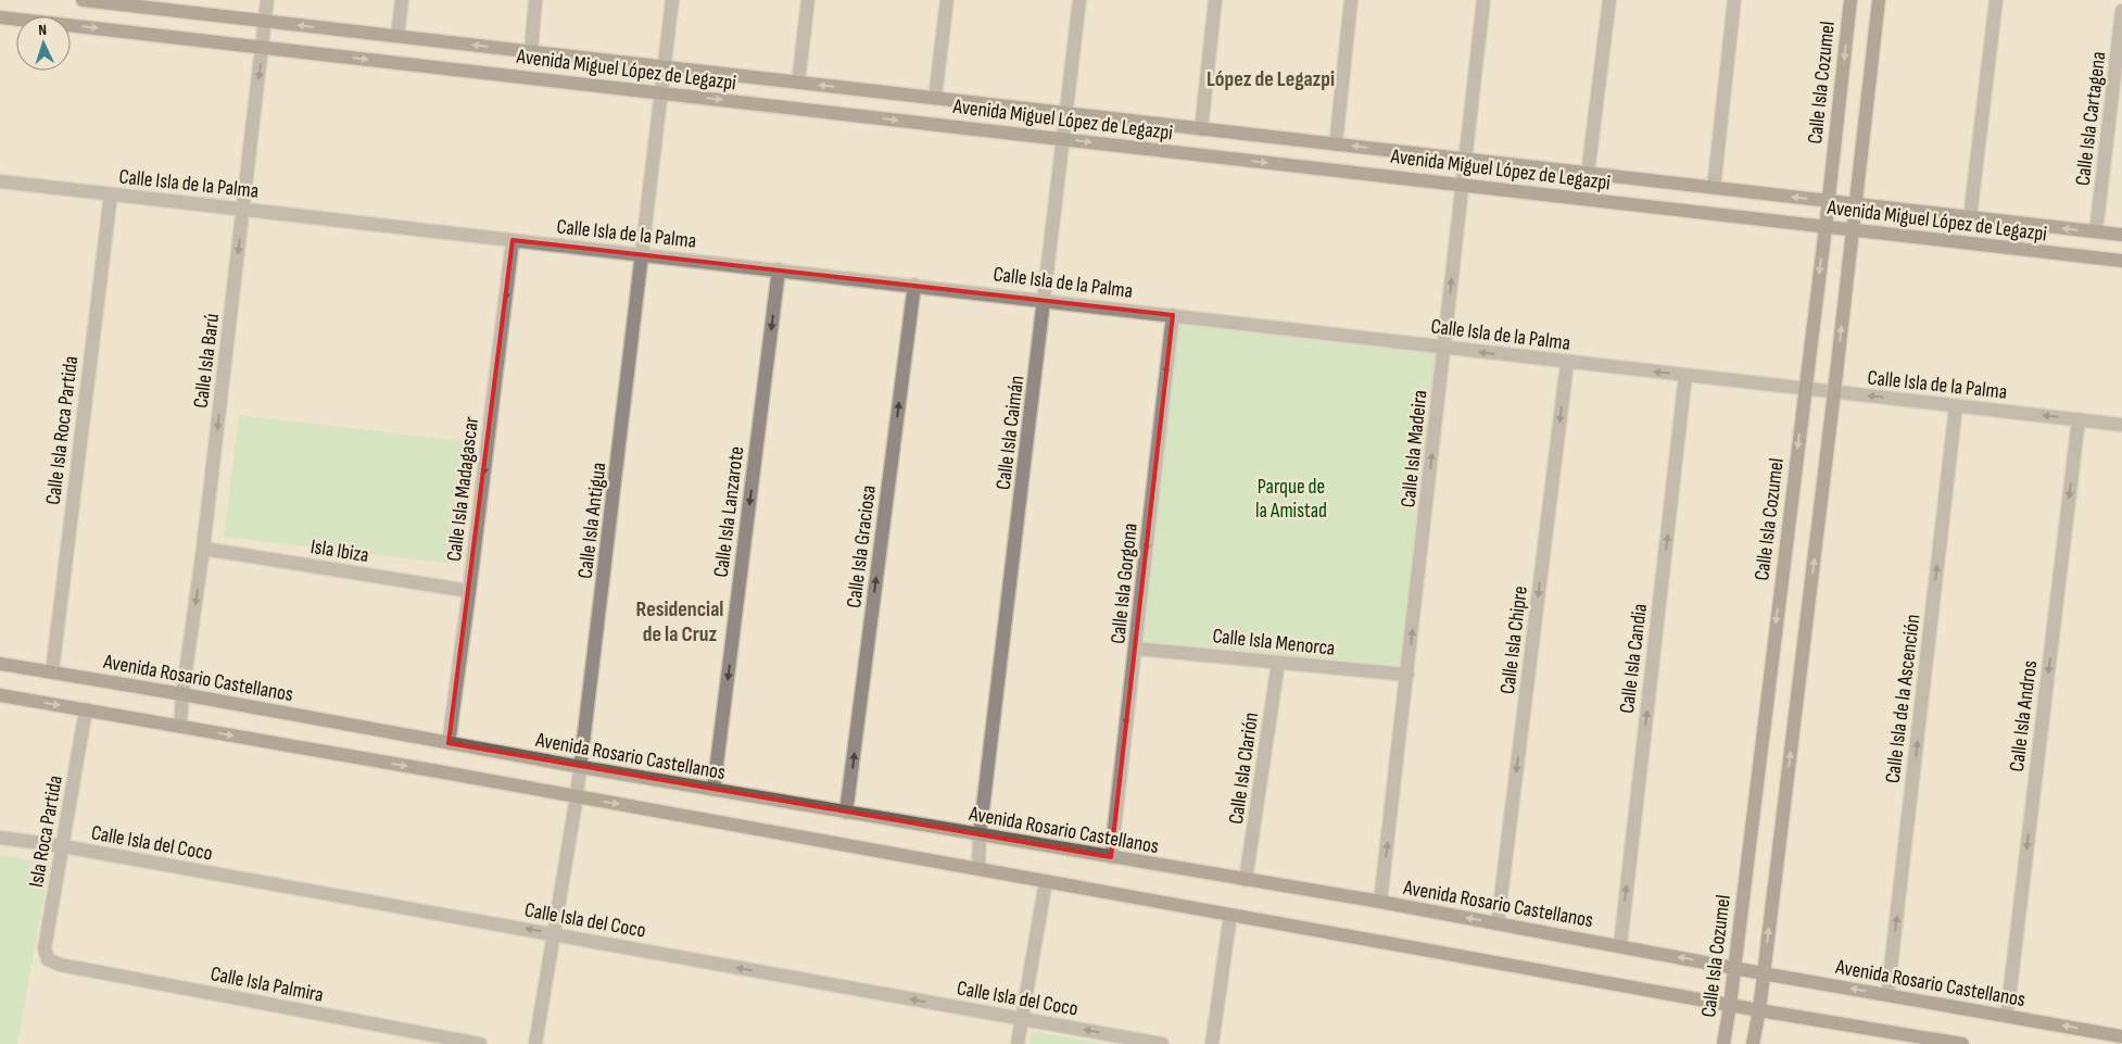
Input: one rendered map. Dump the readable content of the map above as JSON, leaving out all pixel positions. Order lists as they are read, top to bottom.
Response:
{
  "streets": {
    "street": [
      "Avenida Miguel López de Legazpi",
      "Calle Isla Cozumel",
      "Calle Isla Cartagena",
      "Calle Isla de la Palma",
      "Calle Isla Barú",
      "Calle Isla Roca Partida",
      "Calle Isla Caimán",
      "Calle Isla Madeira",
      "Calle Isla Madagascar",
      "Calle Isla Lanzarote",
      "Calle Isla Antigua",
      "Calle Isla Graciosa",
      "Isla Ibiza",
      "Calle Isla Gorgona",
      "Calle Isla Chipre",
      "Calle Isla Menorca",
      "Calle Isla Candia",
      "Avenida Rosario Castellanos",
      "Calle Isla de la Ascención",
      "Calle Isla Andros",
      "Calle Isla Clarión",
      "Isla Roca Partida",
      "Calle Isla del Coco",
      "Calle Isla Palmira"
    ]
  },
  "crossings": [
    ["Avenida Miguel López de Legazpi", "Calle Isla Cozumel"],
    ["Avenida Miguel López de Legazpi", "Calle Isla Cartagena"],
    ["Avenida Miguel López de Legazpi", "Calle Isla Barú"],
    ["Avenida Miguel López de Legazpi", "Calle Isla Caimán"],
    ["Avenida Miguel López de Legazpi", "Calle Isla Madeira"],
    ["Avenida Miguel López de Legazpi", "Calle Isla Antigua"],
    ["Calle Isla Cozumel", "Calle Isla de la Palma"],
    ["Calle Isla Cozumel", "Avenida Rosario Castellanos"],
    ["Calle Isla de la Palma", "Calle Isla Barú"],
    ["Calle Isla de la Palma", "Calle Isla Roca Partida"],
    ["Calle Isla de la Palma", "Calle Isla Caimán"],
    ["Calle Isla de la Palma", "Calle Isla Madeira"],
    ["Calle Isla de la Palma", "Calle Isla Madagascar"],
    ["Calle Isla de la Palma", "Calle Isla Lanzarote"],
    ["Calle Isla de la Palma", "Calle Isla Antigua"],
    ["Calle Isla de la Palma", "Calle Isla Graciosa"],
    ["Calle Isla de la Palma", "Calle Isla Gorgona"],
    ["Calle Isla de la Palma", "Calle Isla Chipre"],
    ["Calle Isla de la Palma", "Calle Isla Candia"],
    ["Calle Isla de la Palma", "Calle Isla de la Ascención"],
    ["Calle Isla de la Palma", "Calle Isla Andros"],
    ["Calle Isla Barú", "Isla Ibiza"],
    ["Calle Isla Barú", "Avenida Rosario Castellanos"],
    ["Calle Isla Roca Partida", "Avenida Rosario Castellanos"],
    ["Calle Isla Caimán", "Avenida Rosario Castellanos"],
    ["Calle Isla Madeira", "Calle Isla Menorca"],
    ["Calle Isla Madeira", "Avenida Rosario Castellanos"],
    ["Calle Isla Madagascar", "Isla Ibiza"],
    ["Calle Isla Madagascar", "Avenida Rosario Castellanos"],
    ["Calle Isla Lanzarote", "Avenida Rosario Castellanos"],
    ["Calle Isla Antigua", "Avenida Rosario Castellanos"],
    ["Calle Isla Antigua", "Calle Isla del Coco"],
    ["Calle Isla Graciosa", "Avenida Rosario Castellanos"],
    ["Calle Isla Gorgona", "Calle Isla Menorca"],
    ["Calle Isla Gorgona", "Avenida Rosario Castellanos"],
    ["Calle Isla Chipre", "Avenida Rosario Castellanos"],
    ["Calle Isla Menorca", "Calle Isla Clarión"],
    ["Calle Isla Candia", "Avenida Rosario Castellanos"],
    ["Avenida Rosario Castellanos", "Calle Isla de la Ascención"],
    ["Avenida Rosario Castellanos", "Calle Isla Andros"],
    ["Avenida Rosario Castellanos", "Calle Isla Clarión"],
    ["Isla Roca Partida", "Calle Isla del Coco"],
    ["Isla Roca Partida", "Calle Isla Palmira"]
  ],
  "one_way": [
    "Calle Isla Barú",
    "Calle Isla Madeira",
    "Calle Isla Madagascar",
    "Calle Isla Lanzarote",
    "Calle Isla Graciosa",
    "Calle Isla Gorgona",
    "Calle Isla Chipre",
    "Calle Isla Candia",
    "Calle Isla de la Ascención",
    "Calle Isla Andros",
    "Calle Isla del Coco"
  ],
  "districts": ["López de Legazpi", "Residencial de la Cruz"],
  "parks": ["Parque de la Amistad"],
  "north": "top"
}
